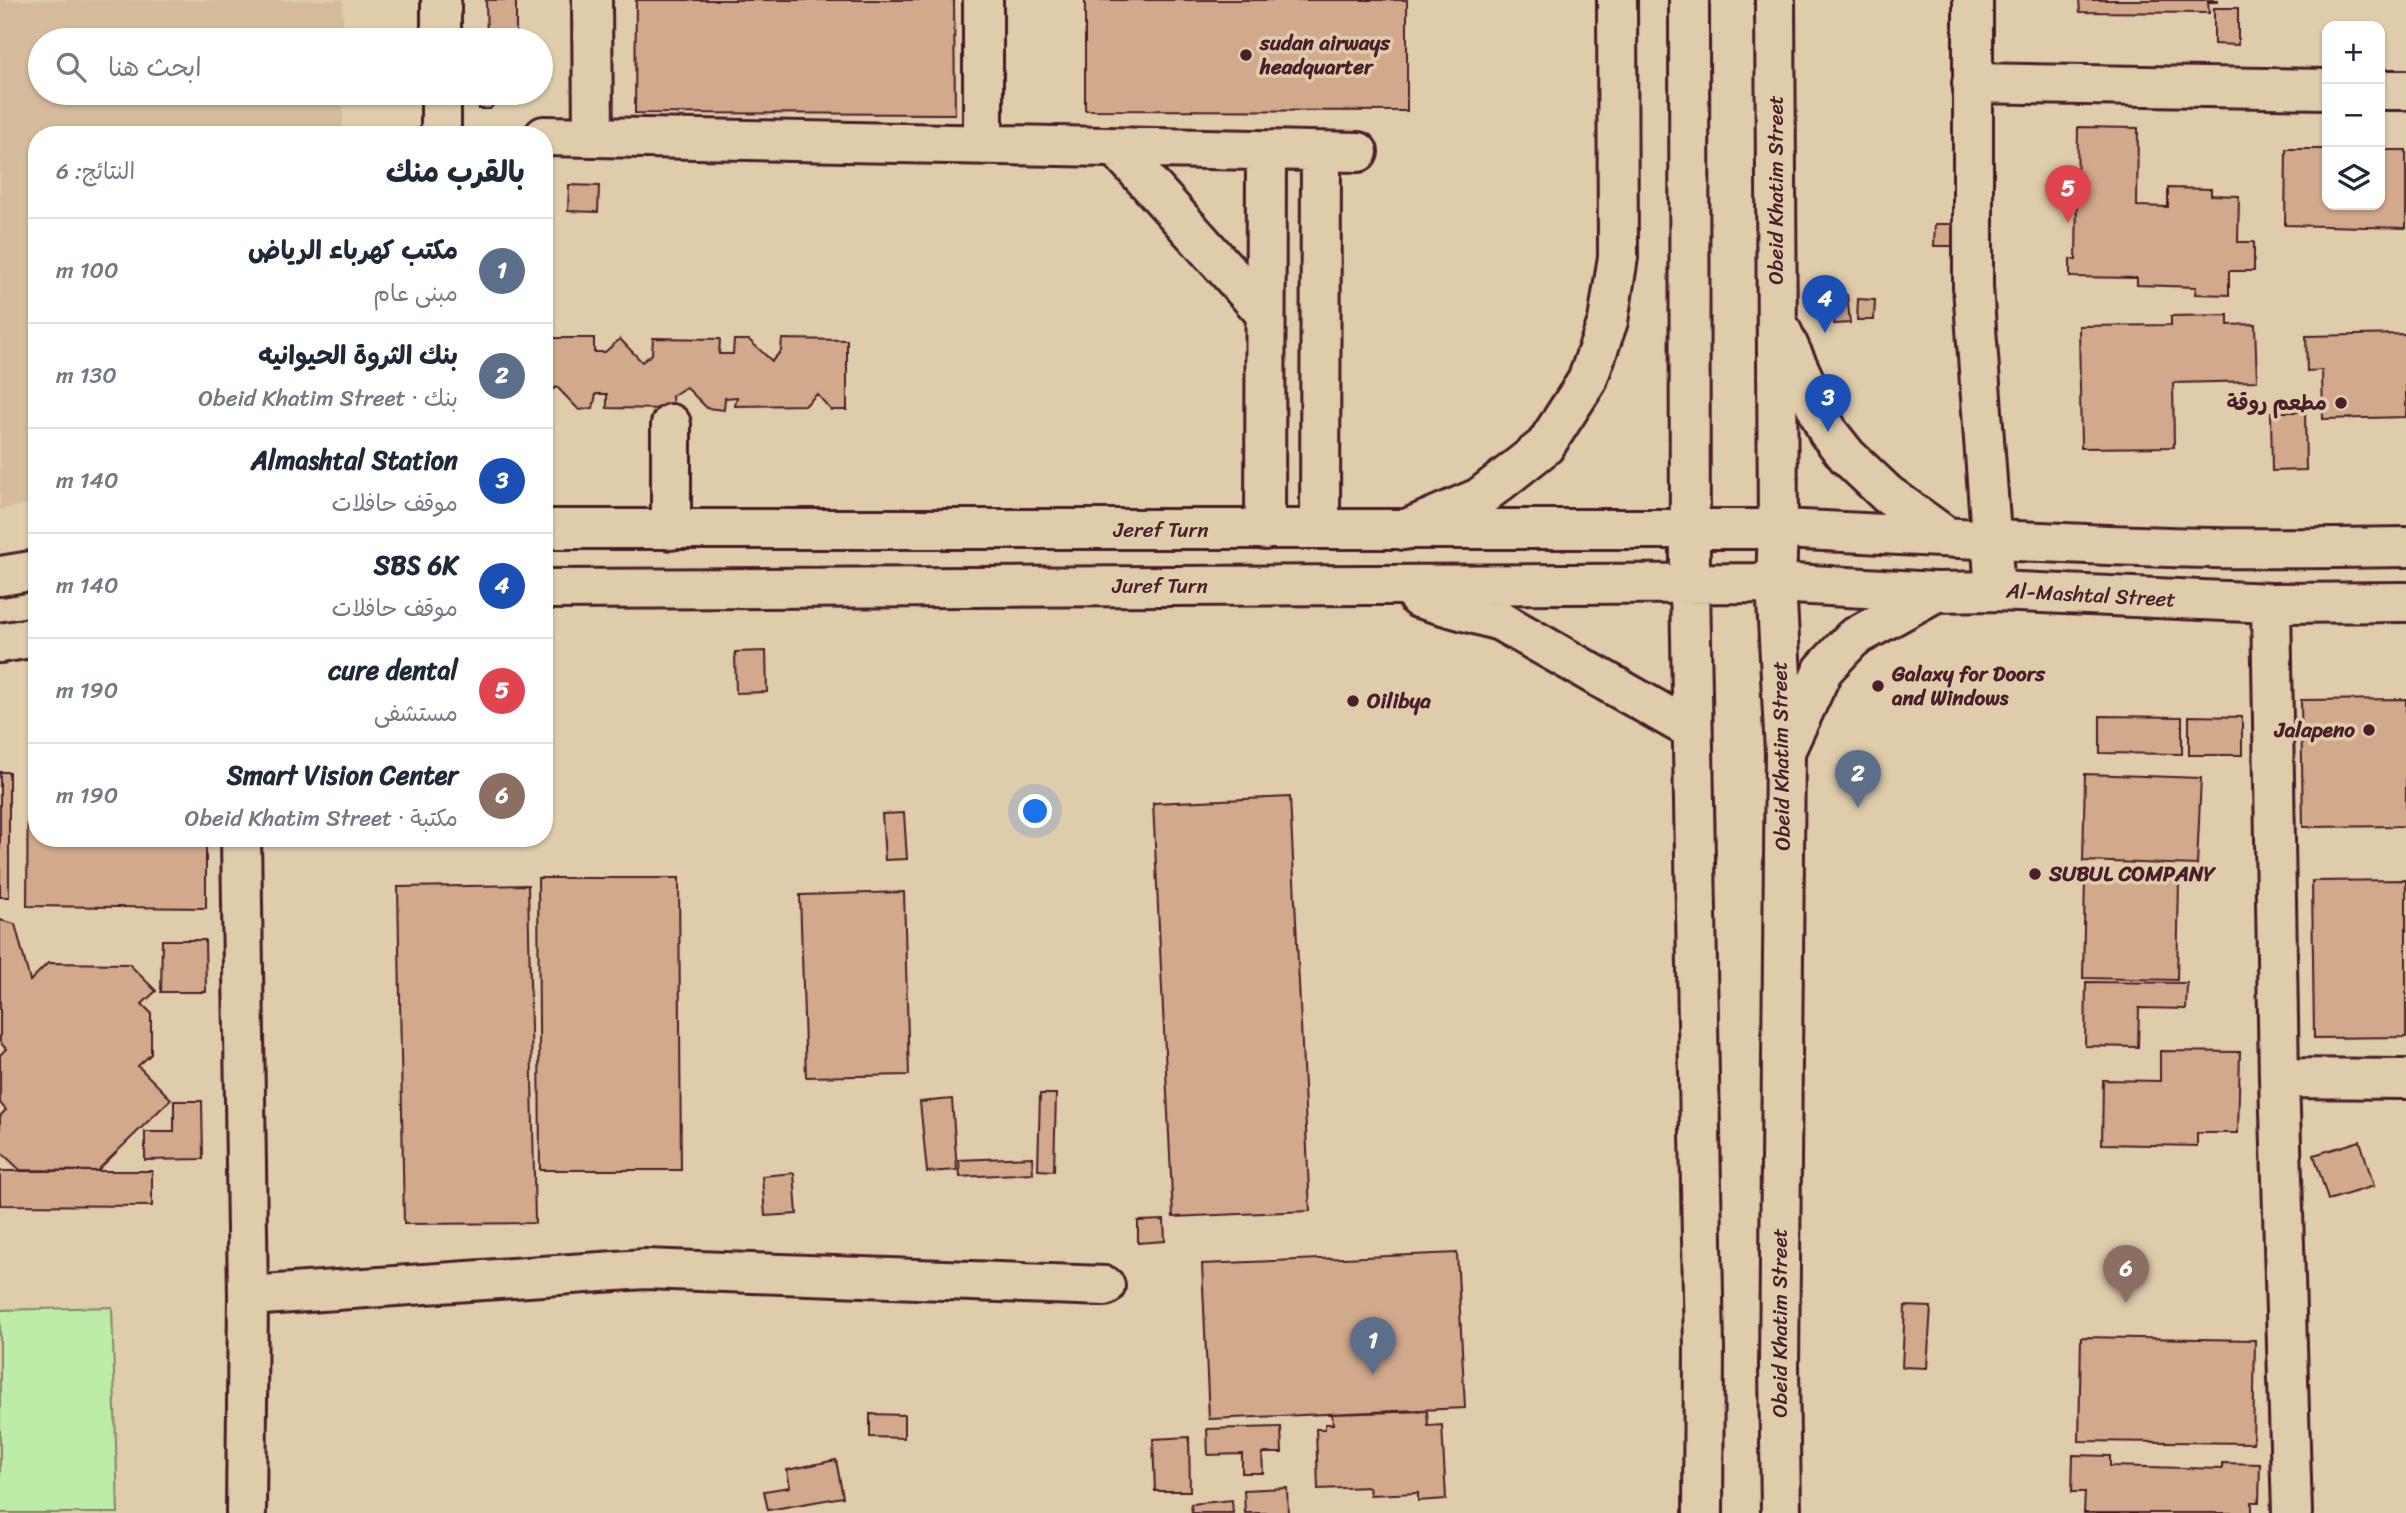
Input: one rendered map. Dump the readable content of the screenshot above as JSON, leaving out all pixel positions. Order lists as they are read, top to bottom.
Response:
{
  "streets": {
    "main road": [
      "Obeid Khatim Street",
      "Jeref Turn",
      "Juref Turn",
      "Al-Mashtal Street"
    ]
  },
  "crossings": [
    ["Obeid Khatim Street", "Jeref Turn"],
    ["Obeid Khatim Street", "Juref Turn"],
    ["Obeid Khatim Street", "Al-Mashtal Street"],
    ["Juref Turn", "Al-Mashtal Street"]
  ],
  "places": [
    "sudan airways headquarter",
    "مطعم روقة",
    "Galaxy for Doors and Windows",
    "Oilibya",
    "Jalapeno",
    "SUBUL COMPANY"
  ],
  "page": {
    "map_buttons": ["+", "−"],
    "search": "ابحث هنا",
    "heading": ["بالقرب منك", "النتائج: 6"],
    "pins": [
      "5",
      "4",
      "3",
      "2",
      "6",
      "1"
    ],
    "list": [
      {
        "mark": "1",
        "name": "مكتب كهرباء الرياض",
        "note": "مبنى عام",
        "value": "100 m"
      },
      {
        "mark": "2",
        "name": "بنك الثروة الحيوانيه",
        "note": "بنك · Obeid Khatim Street",
        "value": "130 m"
      },
      {
        "mark": "3",
        "name": "Almashtal Station",
        "note": "موقف حافلات",
        "value": "140 m"
      },
      {
        "mark": "4",
        "name": "SBS 6K",
        "note": "موقف حافلات",
        "value": "140 m"
      },
      {
        "mark": "5",
        "name": "cure dental",
        "note": "مستشفى",
        "value": "190 m"
      },
      {
        "mark": "6",
        "name": "Smart Vision Center",
        "note": "مكتبة · Obeid Khatim Street",
        "value": "190 m"
      }
    ]
  }
}
